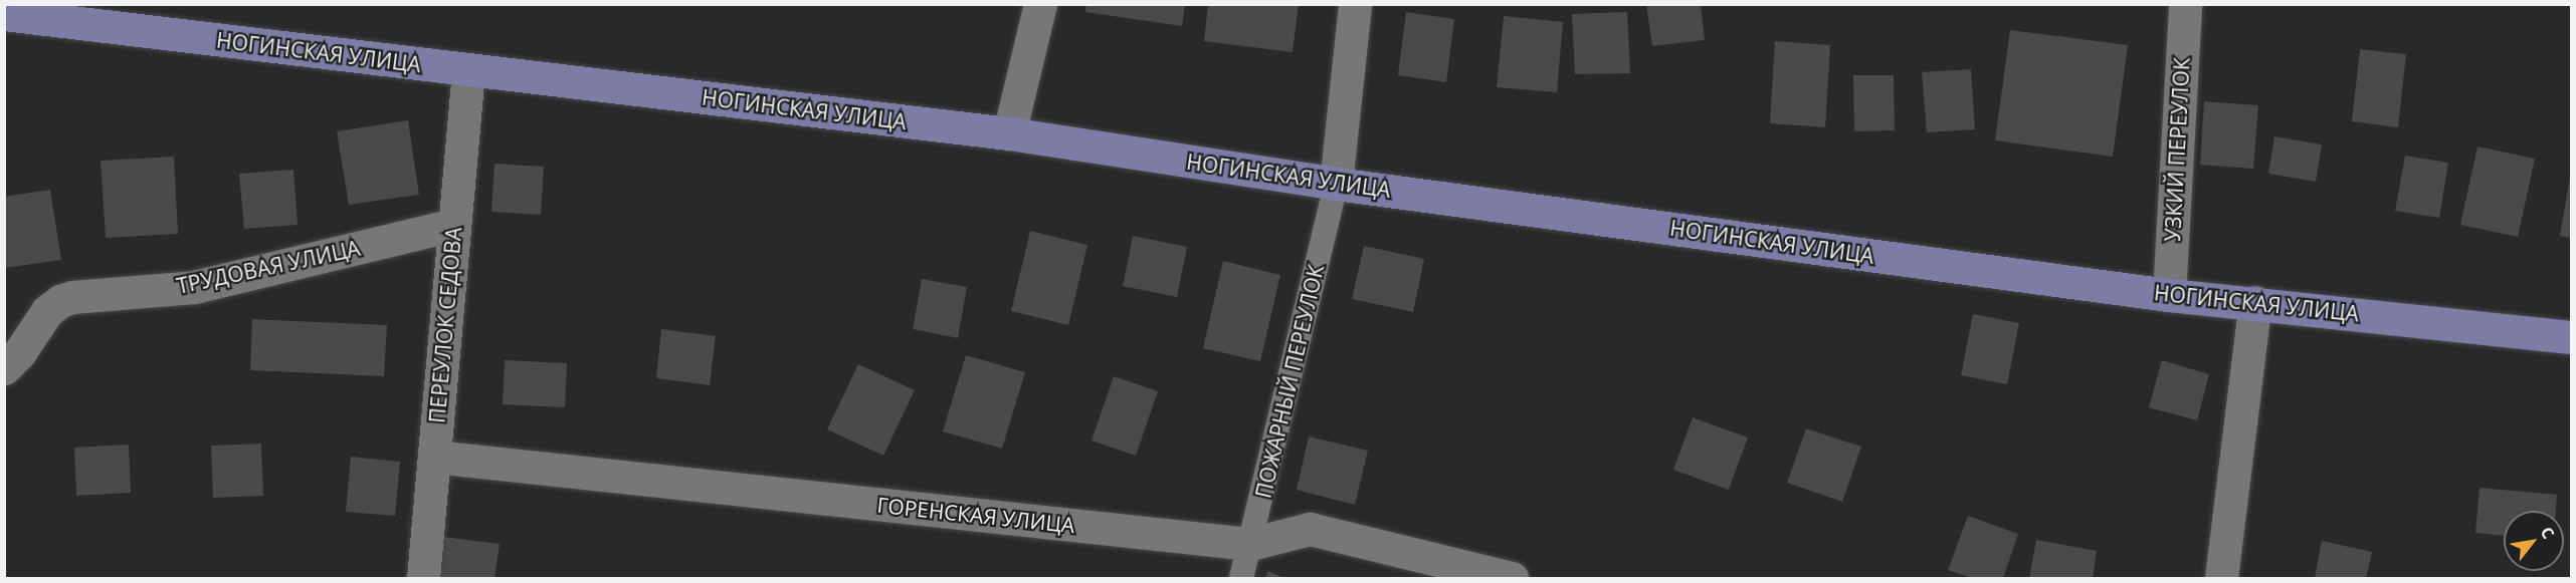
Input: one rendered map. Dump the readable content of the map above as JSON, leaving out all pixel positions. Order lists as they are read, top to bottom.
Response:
{
  "streets": {
    "main road": ["НОГИНСКАЯ УЛИЦА"],
    "street": [
      "УЗКИЙ ПЕРЕУЛОК",
      "ТРУДОВАЯ УЛИЦА",
      "ПЕРЕУЛОК СЕДОВА",
      "ГОРЕНСКАЯ УЛИЦА"
    ],
    "lane": ["ПОЖАРНЫЙ ПЕРЕУЛОК"]
  },
  "crossings": [
    ["НОГИНСКАЯ УЛИЦА", "УЗКИЙ ПЕРЕУЛОК"],
    ["НОГИНСКАЯ УЛИЦА", "ПЕРЕУЛОК СЕДОВА"],
    ["НОГИНСКАЯ УЛИЦА", "ПОЖАРНЫЙ ПЕРЕУЛОК"],
    ["ТРУДОВАЯ УЛИЦА", "ПЕРЕУЛОК СЕДОВА"],
    ["ПЕРЕУЛОК СЕДОВА", "ГОРЕНСКАЯ УЛИЦА"],
    ["ПОЖАРНЫЙ ПЕРЕУЛОК", "ГОРЕНСКАЯ УЛИЦА"]
  ],
  "north": "top right"
}
